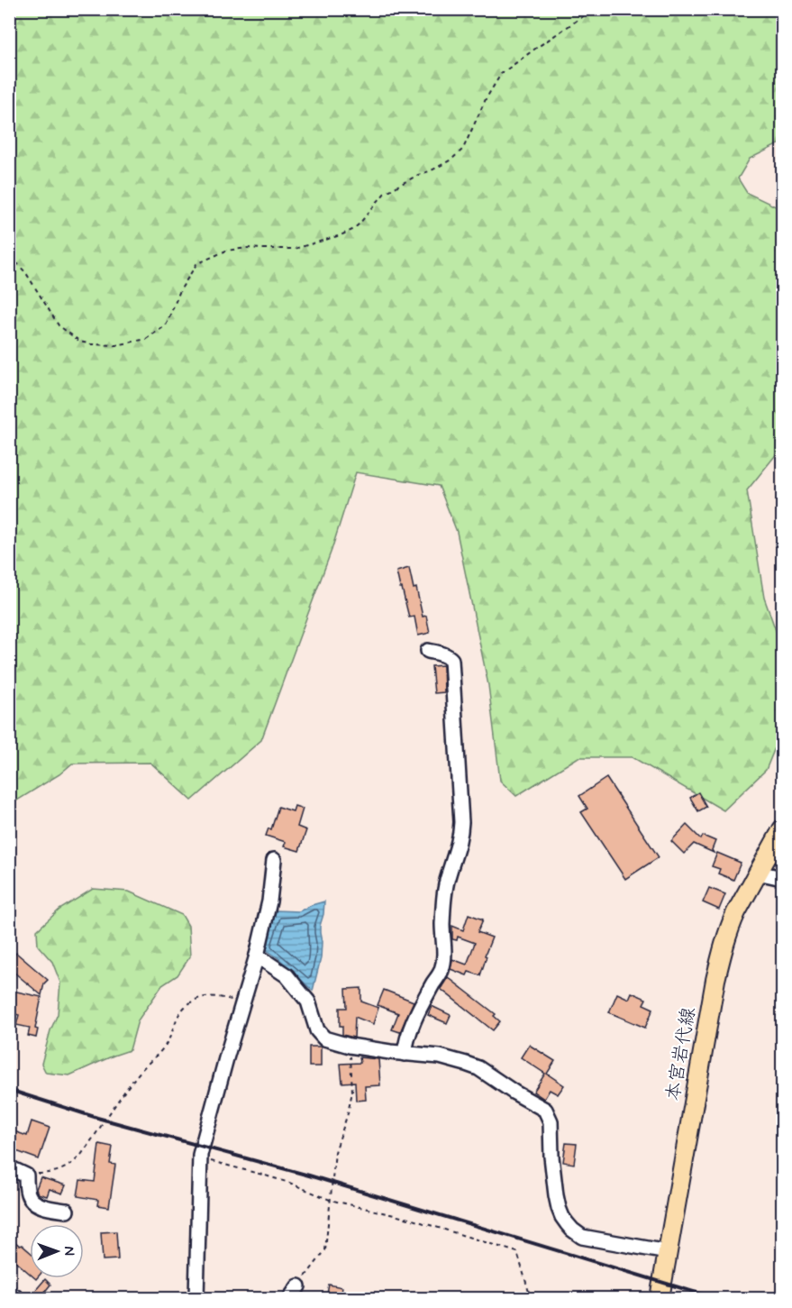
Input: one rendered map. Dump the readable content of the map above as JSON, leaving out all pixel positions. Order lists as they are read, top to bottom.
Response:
{
  "streets": {
    "main road": ["本宮岩代線"]
  },
  "north": "right"
}
